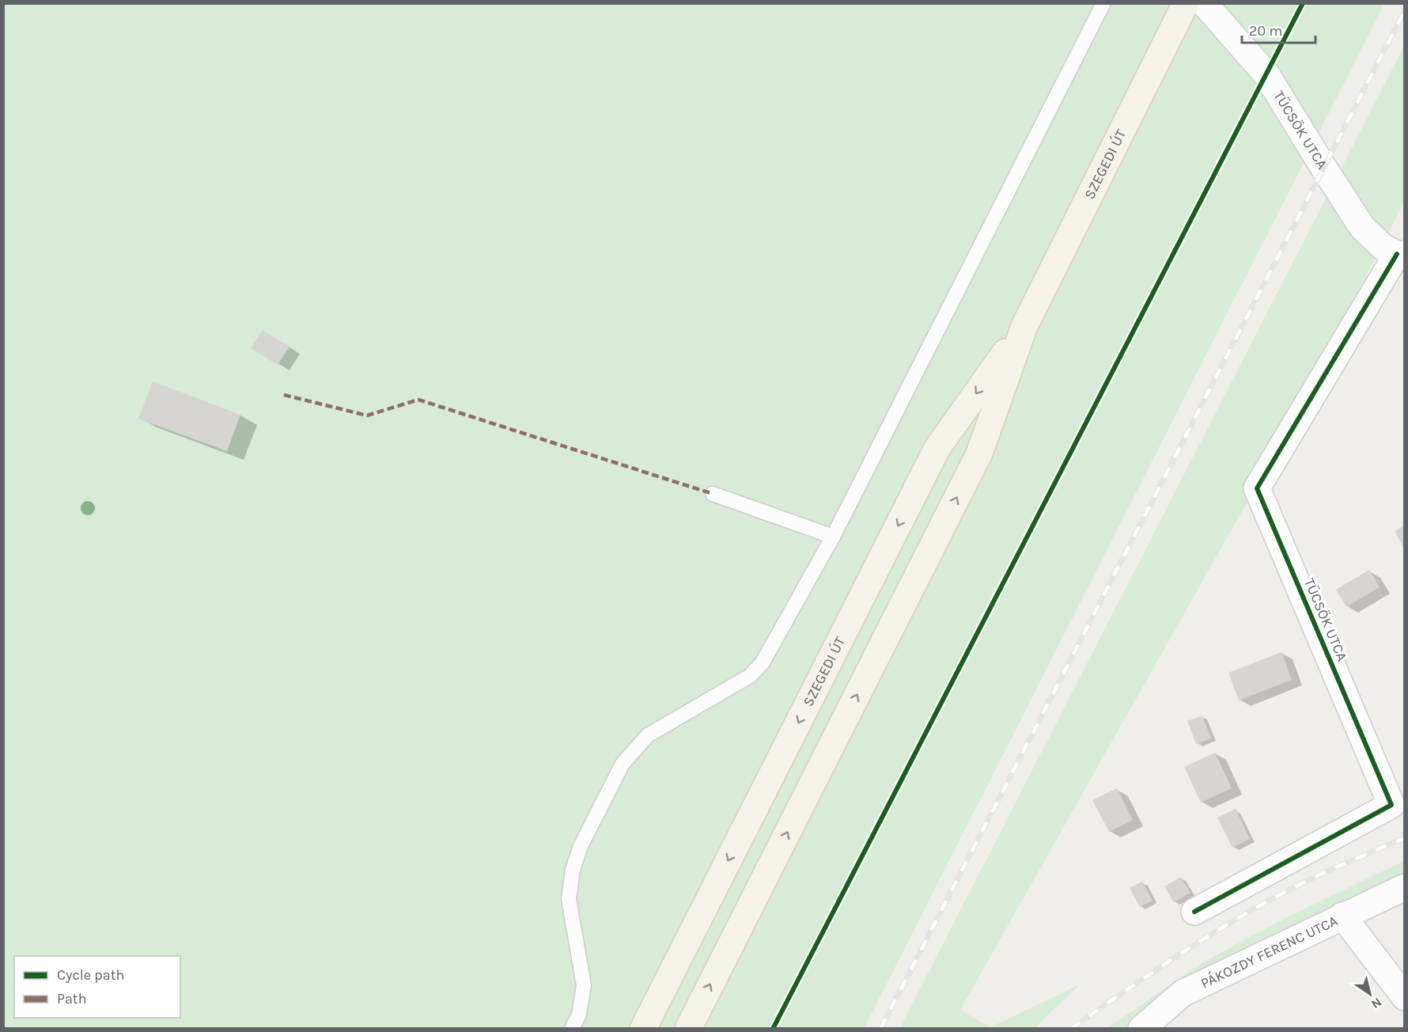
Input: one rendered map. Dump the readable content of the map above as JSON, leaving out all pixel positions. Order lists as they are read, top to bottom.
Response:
{
  "streets": {
    "main road": ["SZEGEDI ÚT"],
    "street": ["TÜCSÖK UTCA", "PÁKOZDY FERENC UTCA"]
  },
  "legend": ["Cycle path", "Path"],
  "scale_bar": "20 m",
  "north": "bottom right"
}
